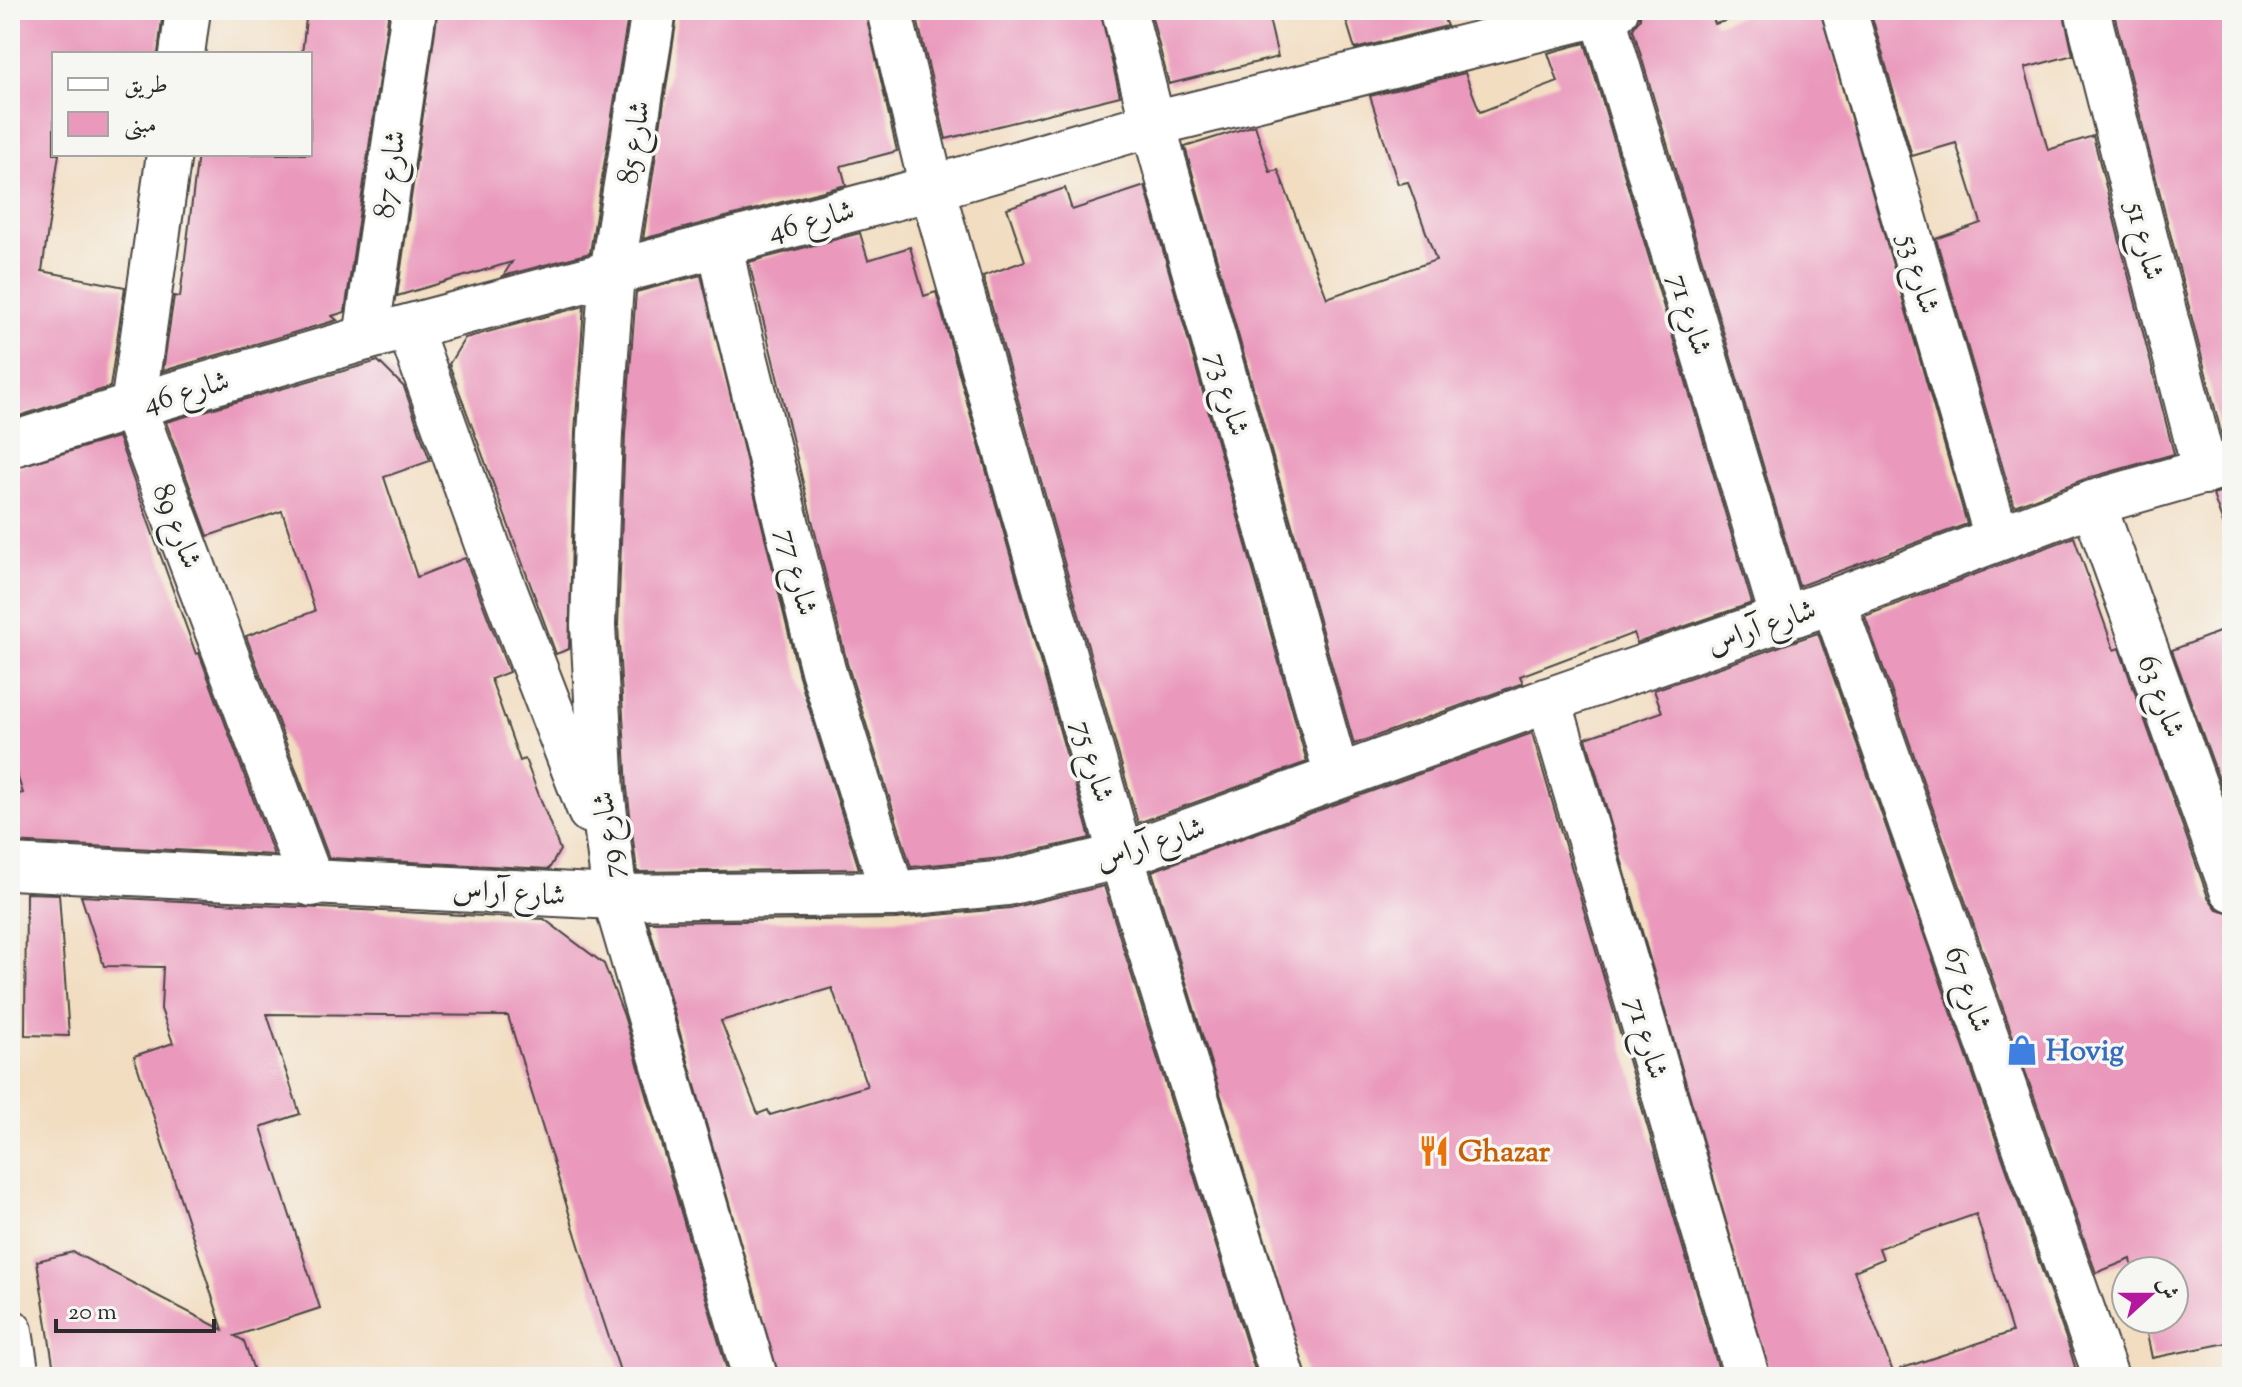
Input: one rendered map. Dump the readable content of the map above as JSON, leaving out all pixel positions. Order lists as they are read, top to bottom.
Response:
{
  "streets": {
    "street": [
      "شارع 85",
      "شارع 87",
      "شارع 46",
      "شارع 51",
      "شارع 53",
      "شارع 71",
      "شارع 73",
      "شارع 89",
      "شارع 77",
      "شارع آراس",
      "شارع 63",
      "شارع 75",
      "شارع 79",
      "شارع 67"
    ]
  },
  "crossings": [
    ["شارع 85", "شارع 46"],
    ["شارع 85", "شارع 79"],
    ["شارع 87", "شارع 46"],
    ["شارع 46", "شارع 71"],
    ["شارع 46", "شارع 73"],
    ["شارع 46", "شارع 89"],
    ["شارع 46", "شارع 77"],
    ["شارع 46", "شارع 75"],
    ["شارع 46", "شارع 79"],
    ["شارع 51", "شارع آراس"],
    ["شارع 53", "شارع آراس"],
    ["شارع 71", "شارع آراس"],
    ["شارع 73", "شارع آراس"],
    ["شارع 89", "شارع آراس"],
    ["شارع 77", "شارع آراس"],
    ["شارع آراس", "شارع 63"],
    ["شارع آراس", "شارع 75"],
    ["شارع آراس", "شارع 79"],
    ["شارع آراس", "شارع 67"]
  ],
  "places": {
    "shop": ["Hovig"],
    "restaurant": ["Ghazar"]
  },
  "legend": ["طريق", "مبنى"],
  "scale_bar": "20 m",
  "north": "right"
}
